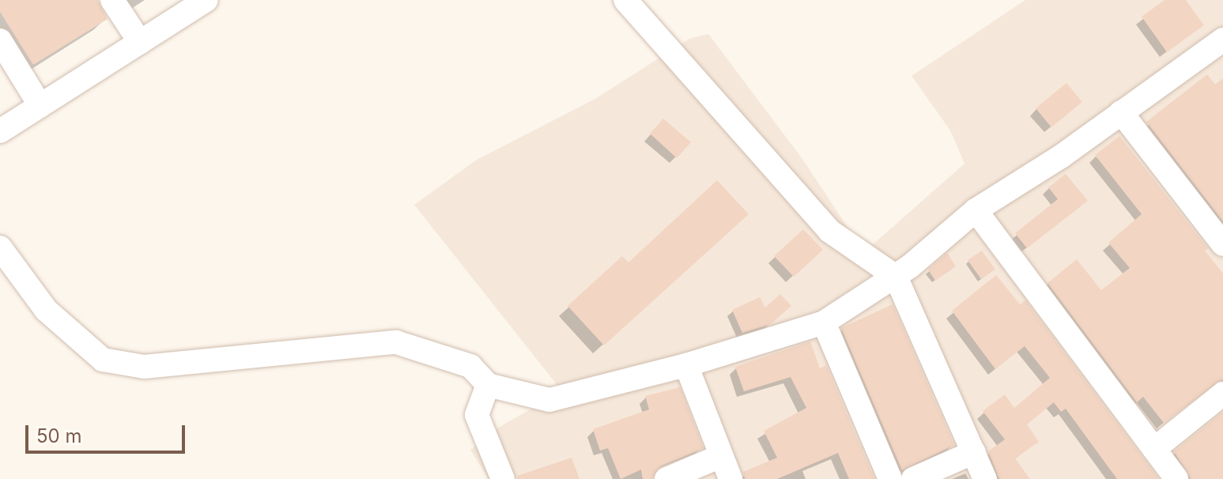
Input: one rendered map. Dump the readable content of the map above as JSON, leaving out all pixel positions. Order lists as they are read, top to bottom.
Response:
{
  "scale_bar": "50 m"
}
